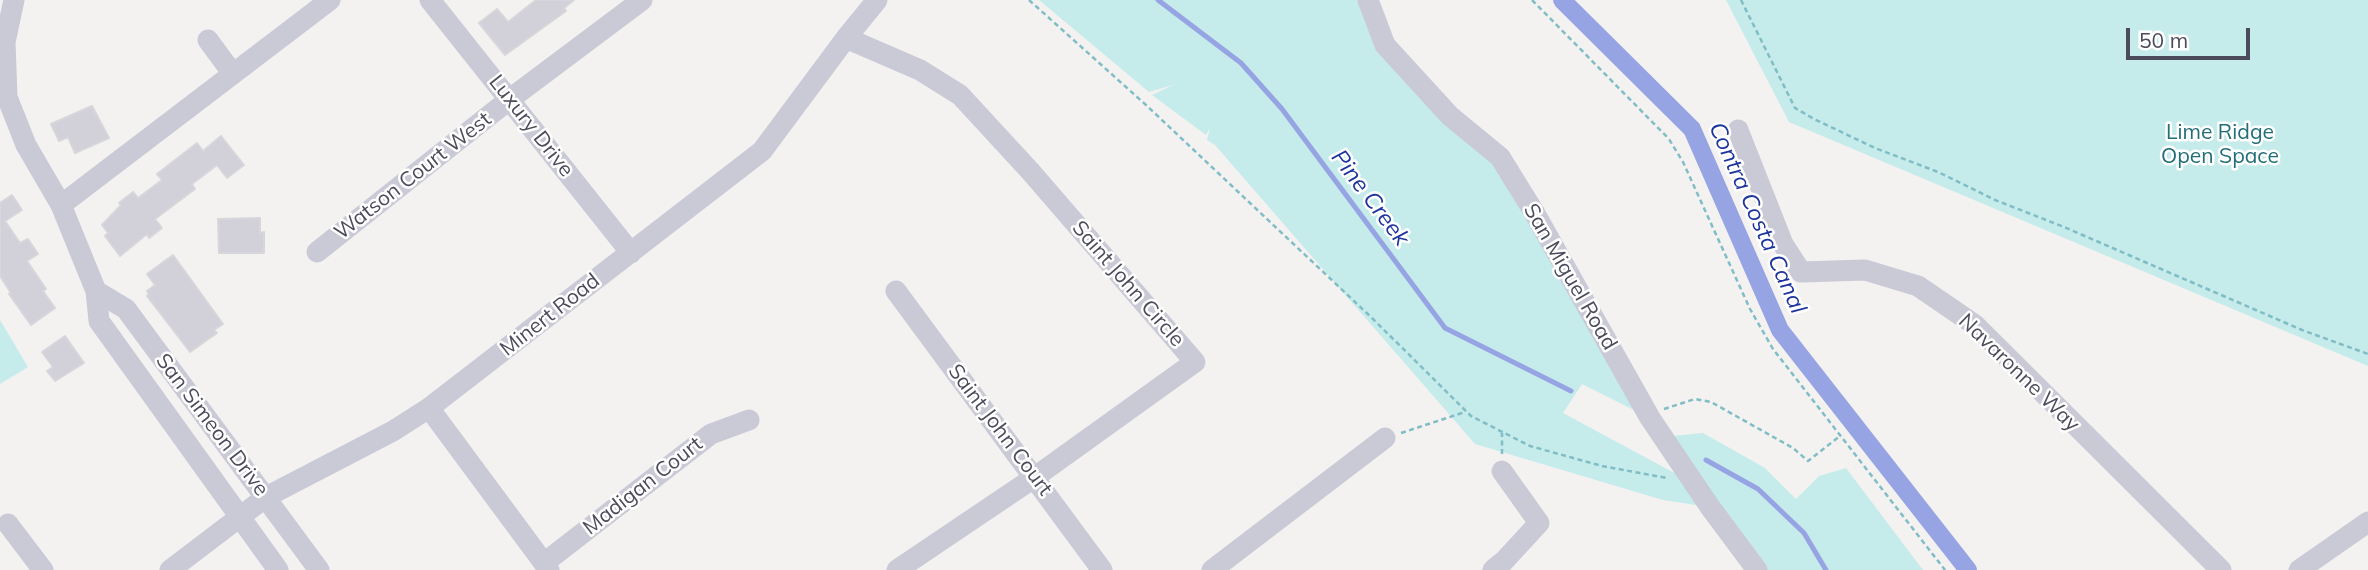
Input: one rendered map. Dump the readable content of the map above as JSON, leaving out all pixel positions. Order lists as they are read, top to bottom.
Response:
{
  "streets": {
    "street": [
      "Luxury Drive",
      "Watson Court West",
      "San Miguel Road",
      "Saint John Circle",
      "Minert Road",
      "Navaronne Way",
      "San Simeon Drive",
      "Saint John Court",
      "Madigan Court"
    ]
  },
  "crossings": [
    ["Luxury Drive", "Watson Court West"],
    ["Luxury Drive", "Minert Road"],
    ["Saint John Circle", "Minert Road"],
    ["Saint John Circle", "Saint John Court"],
    ["Minert Road", "San Simeon Drive"]
  ],
  "water": ["Pine Creek", "Contra Costa Canal"],
  "parks": ["Lime Ridge Open Space"],
  "scale_bar": "50 m"
}
